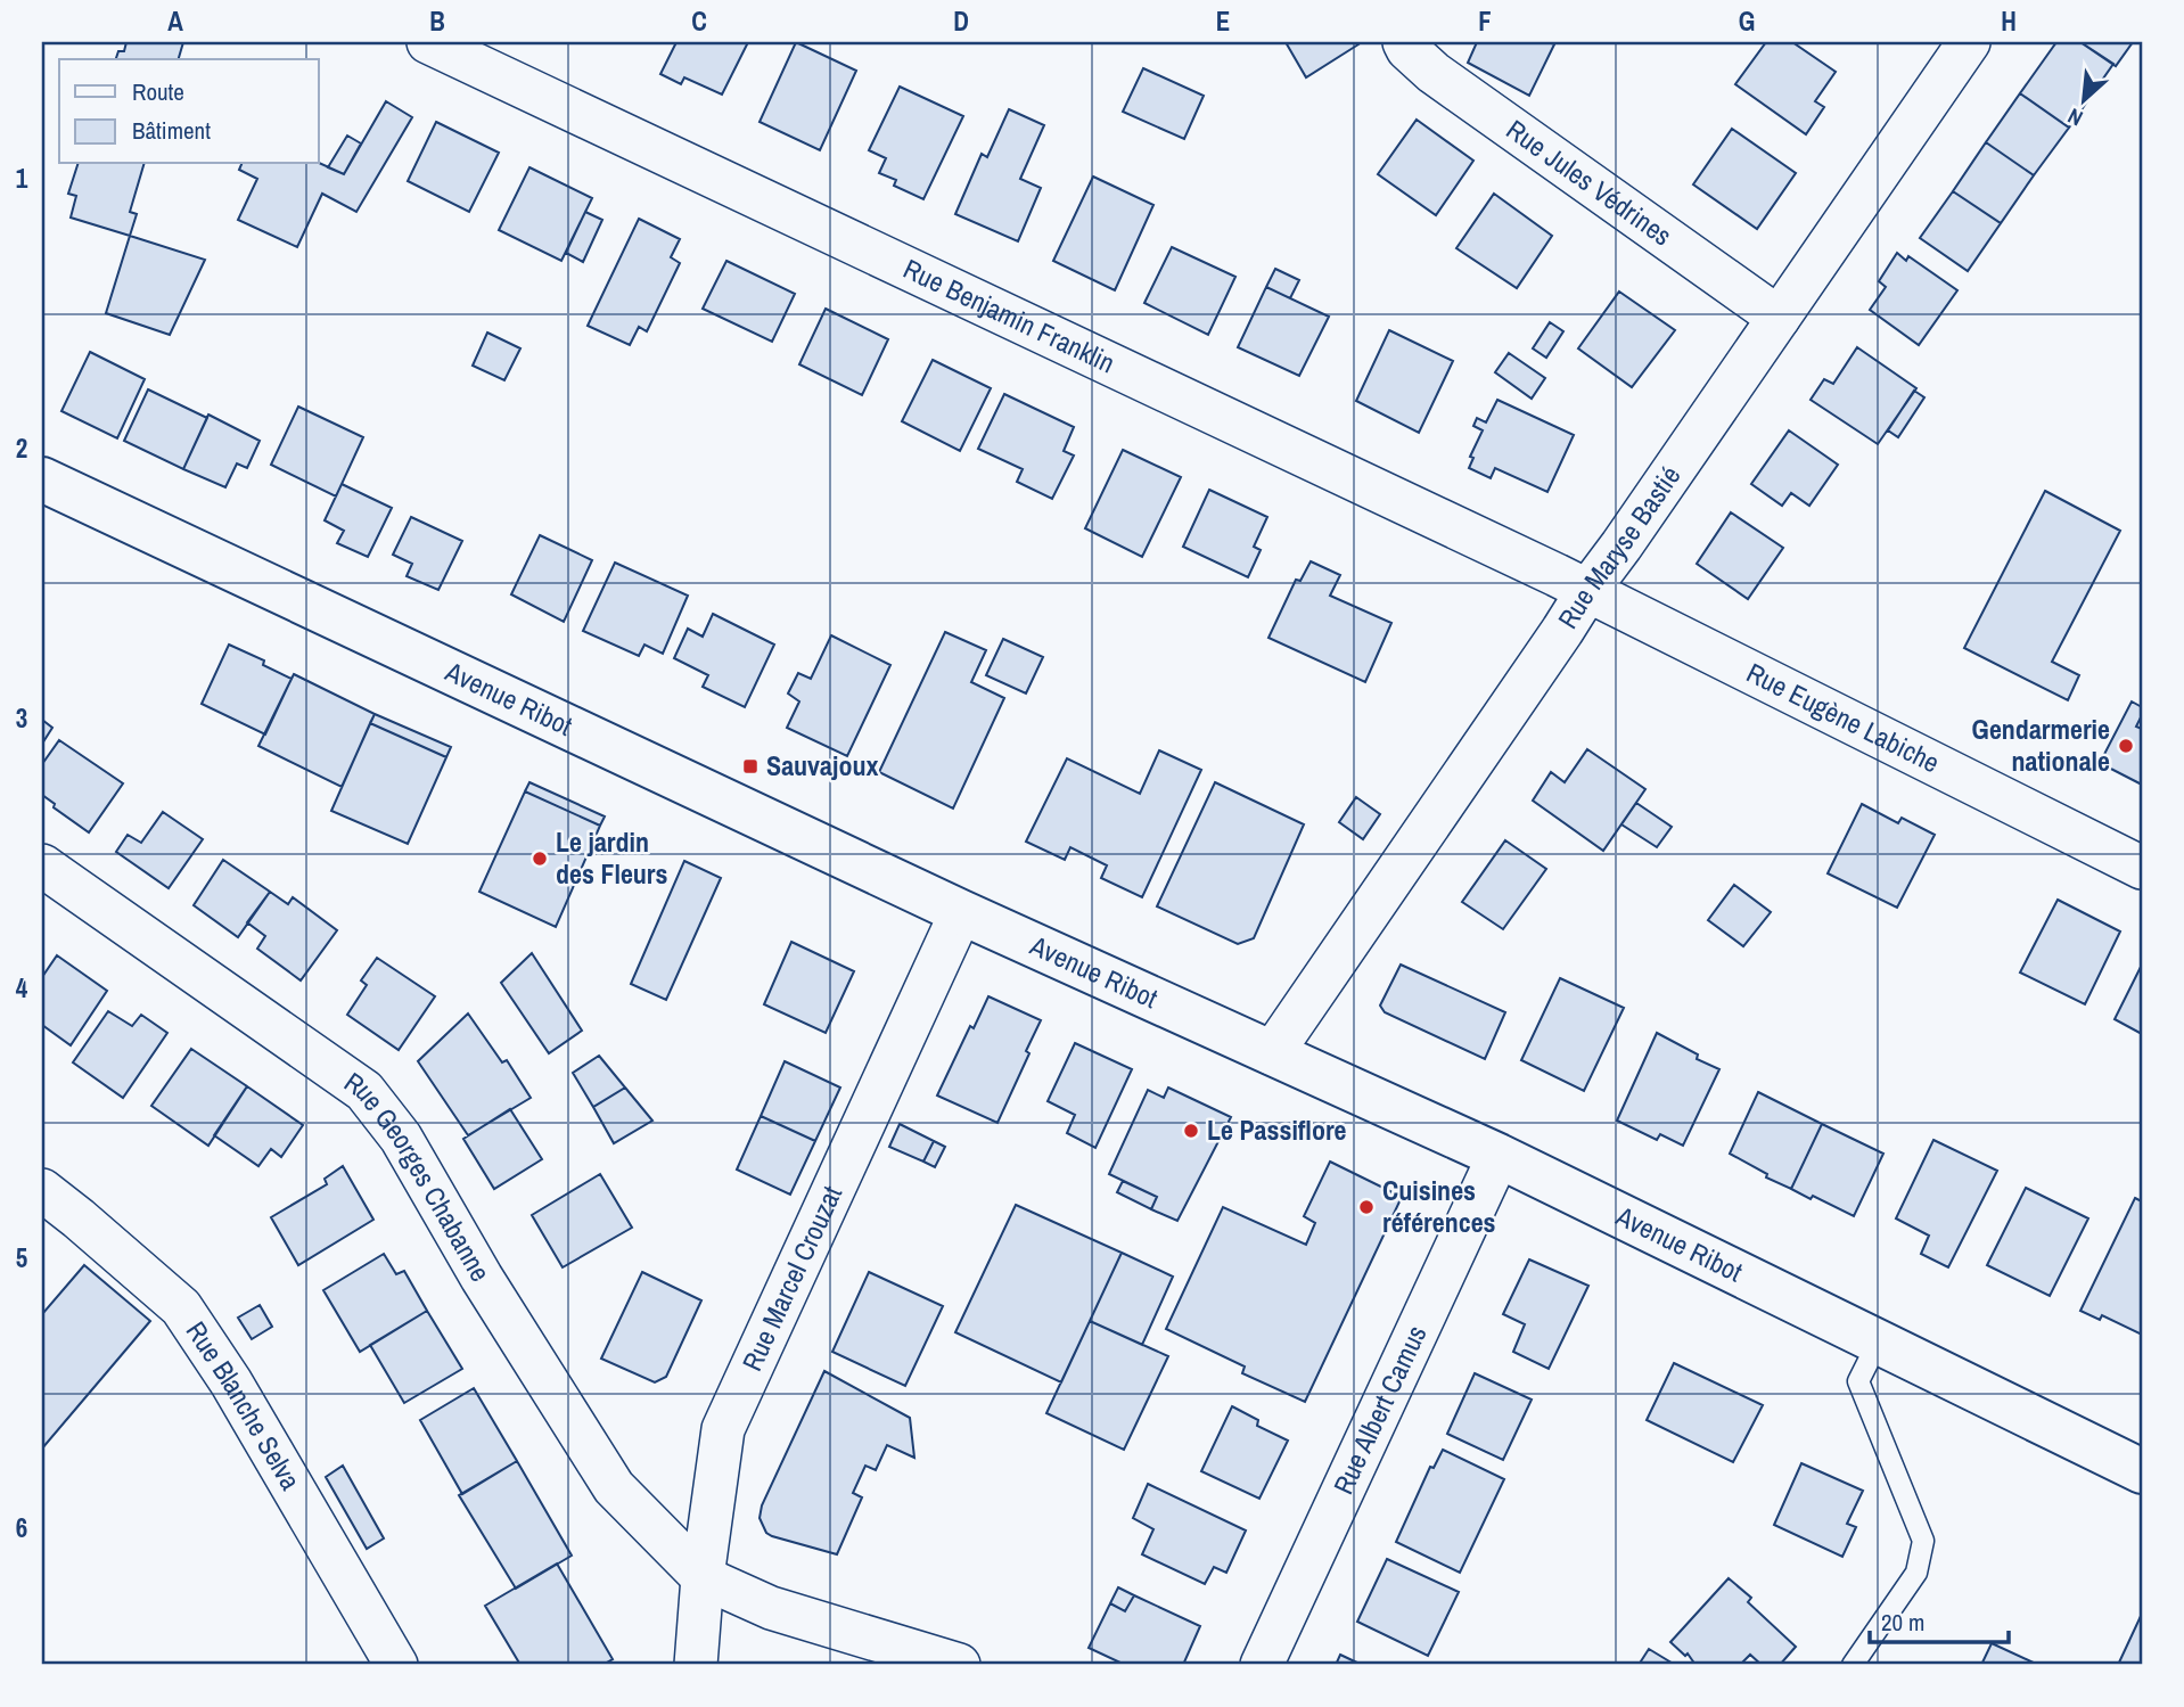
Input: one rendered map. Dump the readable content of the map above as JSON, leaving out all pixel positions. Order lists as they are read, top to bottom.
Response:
{
  "streets": {
    "main road": ["Avenue Ribot"],
    "street": [
      "Rue Jules Védrines",
      "Rue Benjamin Franklin",
      "Rue Maryse Bastié",
      "Rue Eugène Labiche",
      "Rue Georges Chabanne",
      "Rue Marcel Crouzat",
      "Rue Blanche Selva",
      "Rue Albert Camus"
    ]
  },
  "crossings": [
    ["Rue Jules Védrines", "Rue Maryse Bastié"],
    ["Rue Benjamin Franklin", "Rue Maryse Bastié"],
    ["Rue Benjamin Franklin", "Rue Eugène Labiche"],
    ["Rue Maryse Bastié", "Avenue Ribot"],
    ["Rue Maryse Bastié", "Rue Eugène Labiche"],
    ["Avenue Ribot", "Rue Marcel Crouzat"],
    ["Avenue Ribot", "Rue Albert Camus"],
    ["Rue Georges Chabanne", "Rue Marcel Crouzat"]
  ],
  "places": {
    "other": [
      "Gendarmerie nationale",
      "Le jardin des Fleurs",
      "Le Passiflore",
      "Cuisines références"
    ],
    "transit": ["Sauvajoux"]
  },
  "legend": ["Route", "Bâtiment"],
  "scale_bar": "20 m",
  "north": "bottom left",
  "grid": {
    "columns": [
      "A",
      "B",
      "C",
      "D",
      "E",
      "F",
      "G",
      "H"
    ],
    "rows": [
      "1",
      "2",
      "3",
      "4",
      "5",
      "6"
    ]
  }
}
